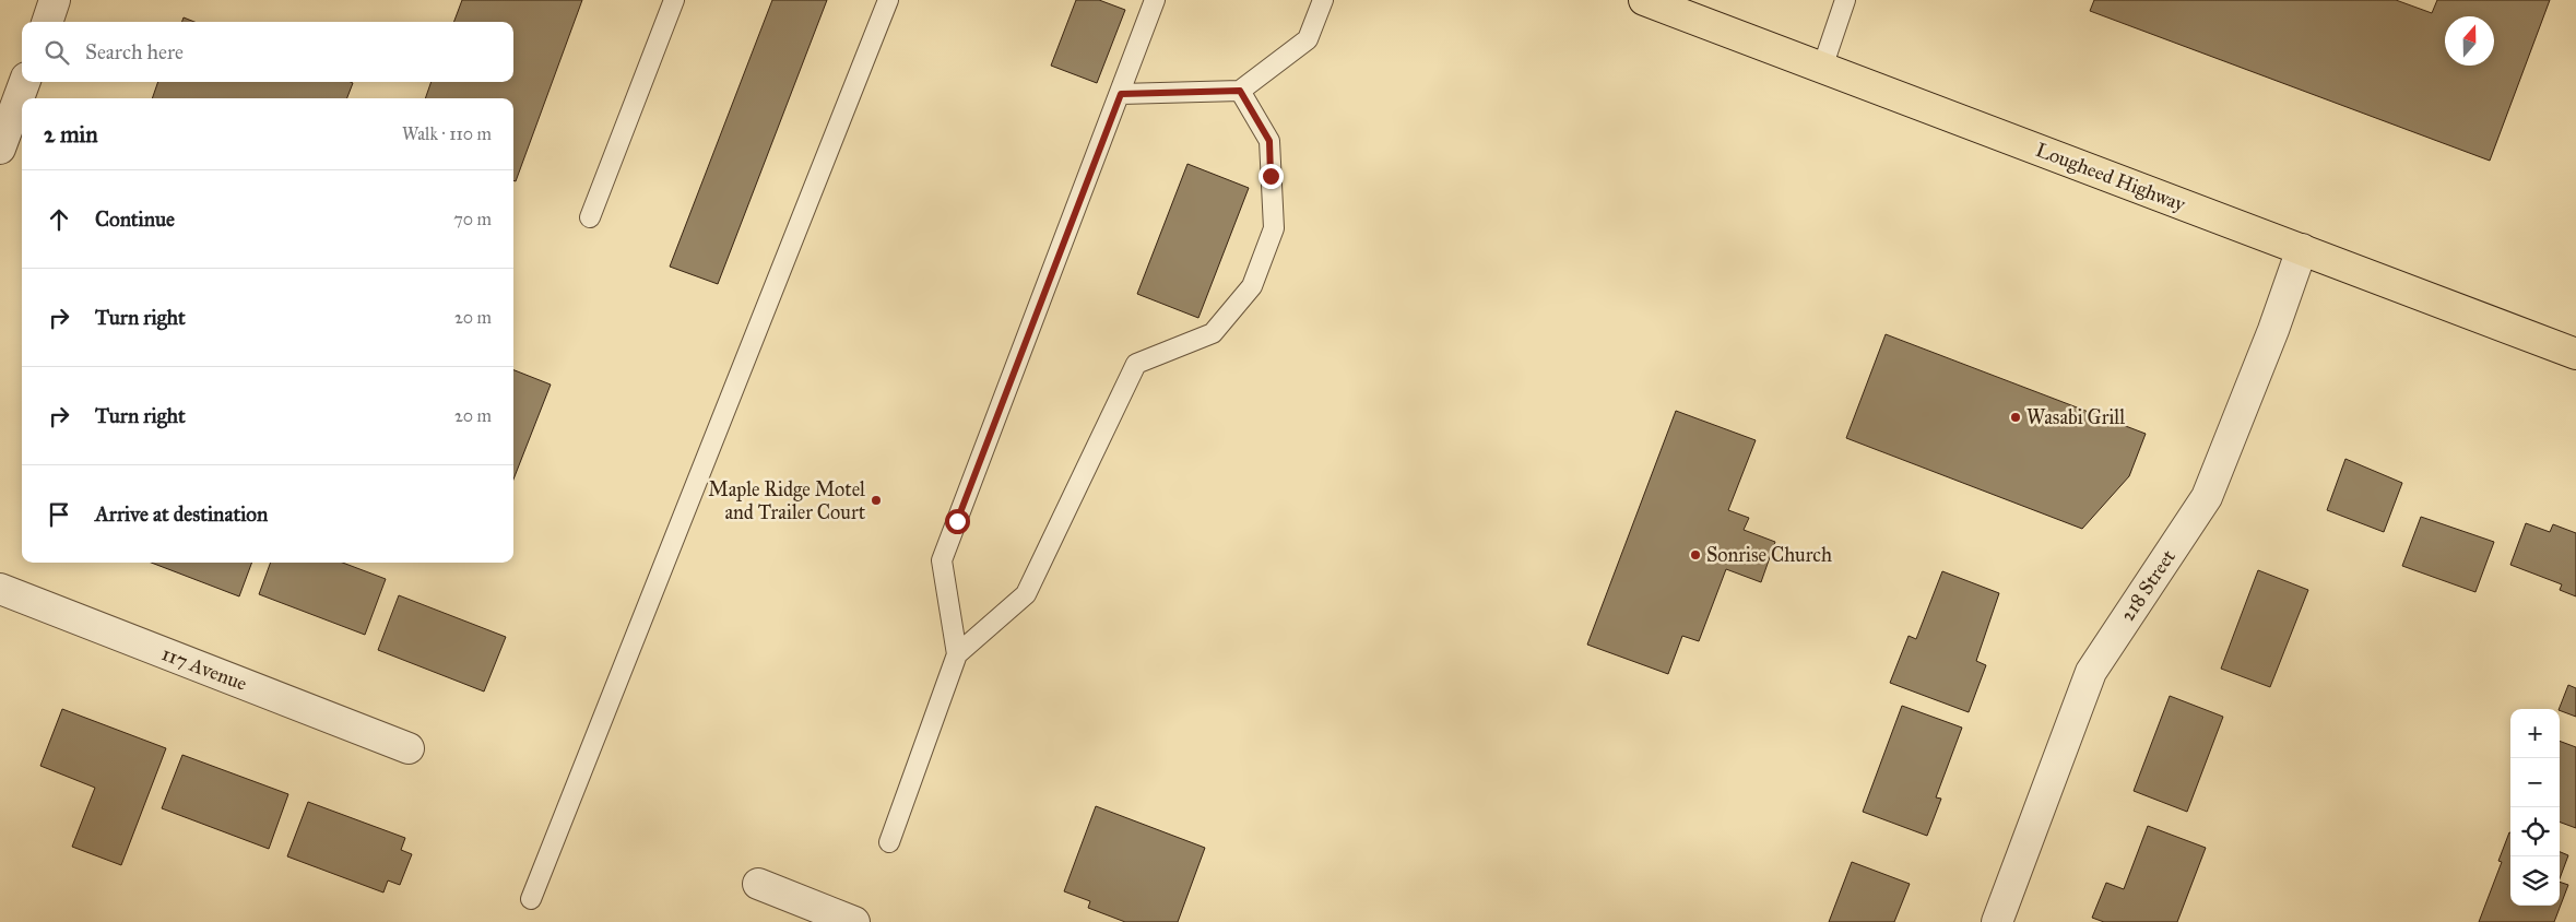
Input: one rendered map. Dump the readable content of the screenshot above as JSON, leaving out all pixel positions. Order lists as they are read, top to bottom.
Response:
{
  "streets": {
    "highway": ["Lougheed Highway"],
    "street": ["218 Street", "117 Avenue"]
  },
  "crossings": [
    ["Lougheed Highway", "218 Street"]
  ],
  "places": ["Wasabi Grill", "Maple Ridge Motel and Trailer Court", "Sonrise Church"],
  "north": "top",
  "page": {
    "search": "Search here",
    "heading": ["2 min", "Walk · 110 m"],
    "list": [
      ["Continue", "70 m"],
      ["Turn right", "20 m"],
      ["Turn right", "20 m"],
      "Arrive at destination"
    ],
    "map_buttons": ["+", "−"]
  }
}
